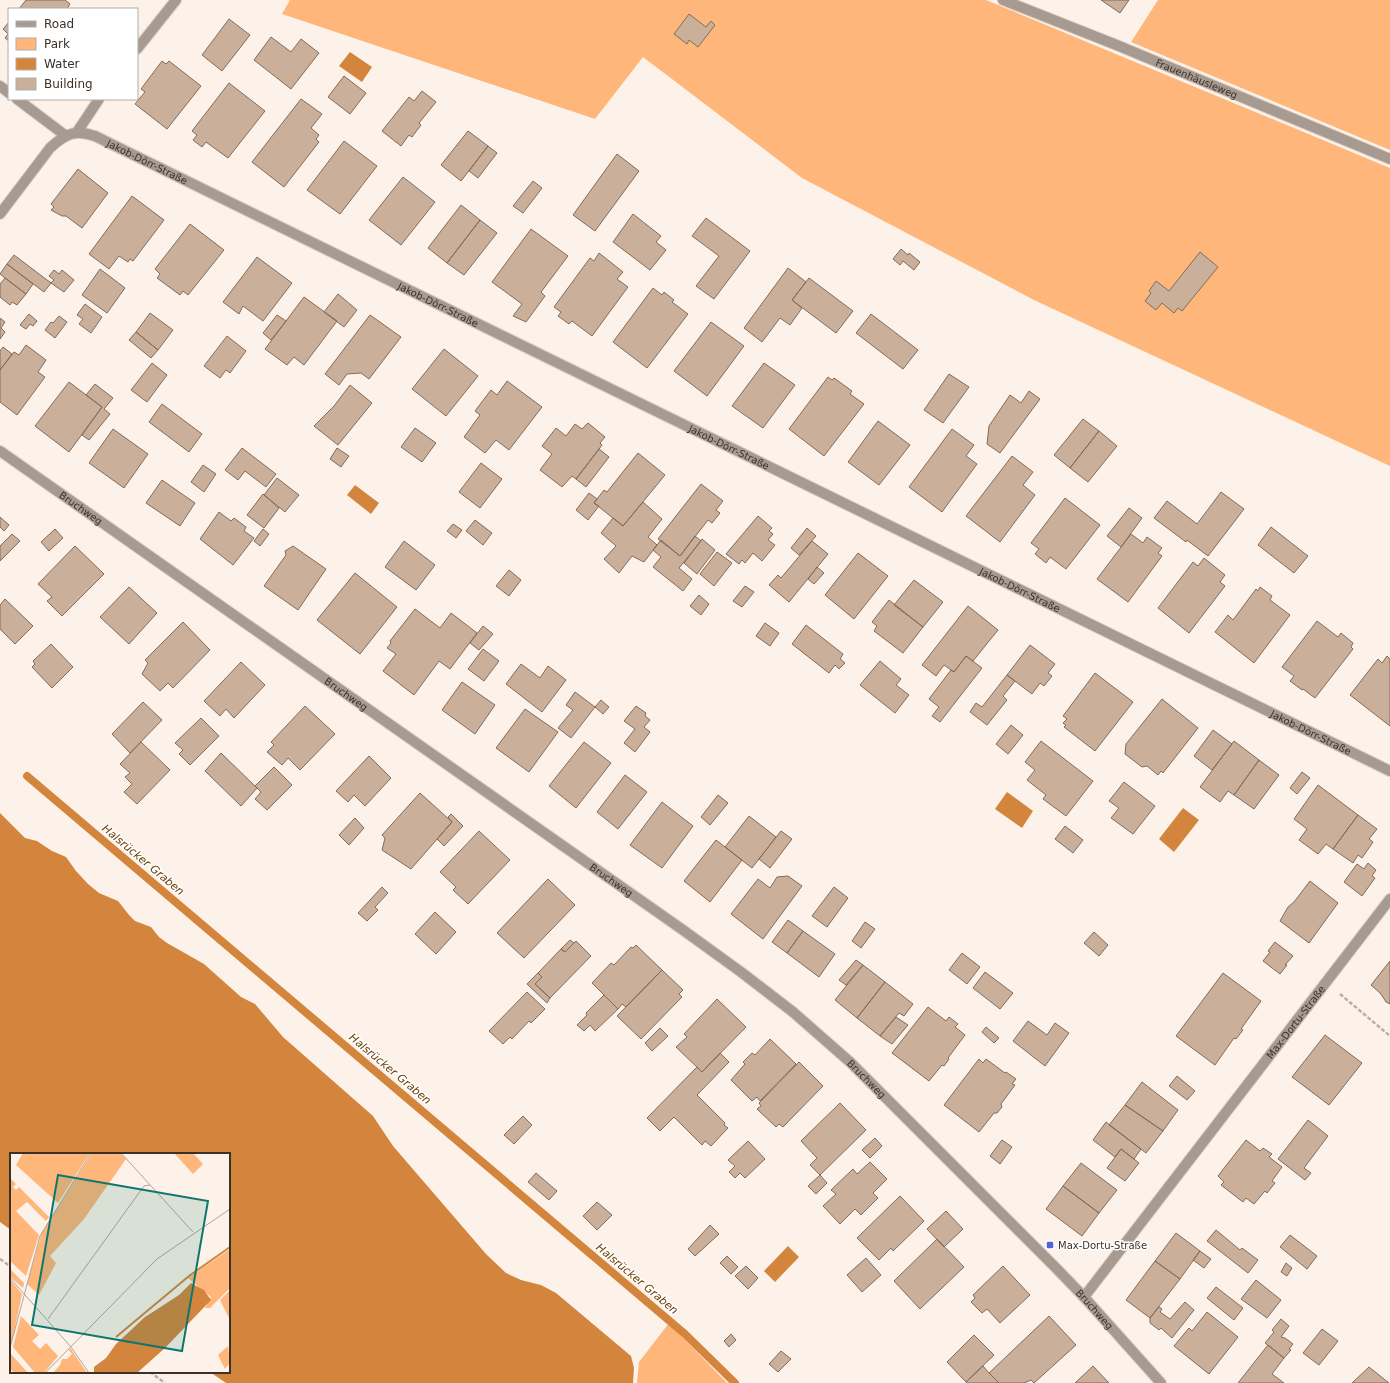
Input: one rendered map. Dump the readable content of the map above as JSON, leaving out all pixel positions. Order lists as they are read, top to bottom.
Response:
{
  "streets": {
    "street": [
      "Frauenhäusleweg",
      "Jakob-Dörr-Straße",
      "Bruchweg",
      "Max-Dortu-Straße"
    ]
  },
  "crossings": [
    ["Bruchweg", "Max-Dortu-Straße"]
  ],
  "water": ["Halsrücker Graben"],
  "places": {
    "transit": ["Max-Dortu-Straße"]
  },
  "legend": [
    "Road",
    "Park",
    "Water",
    "Building"
  ]
}
